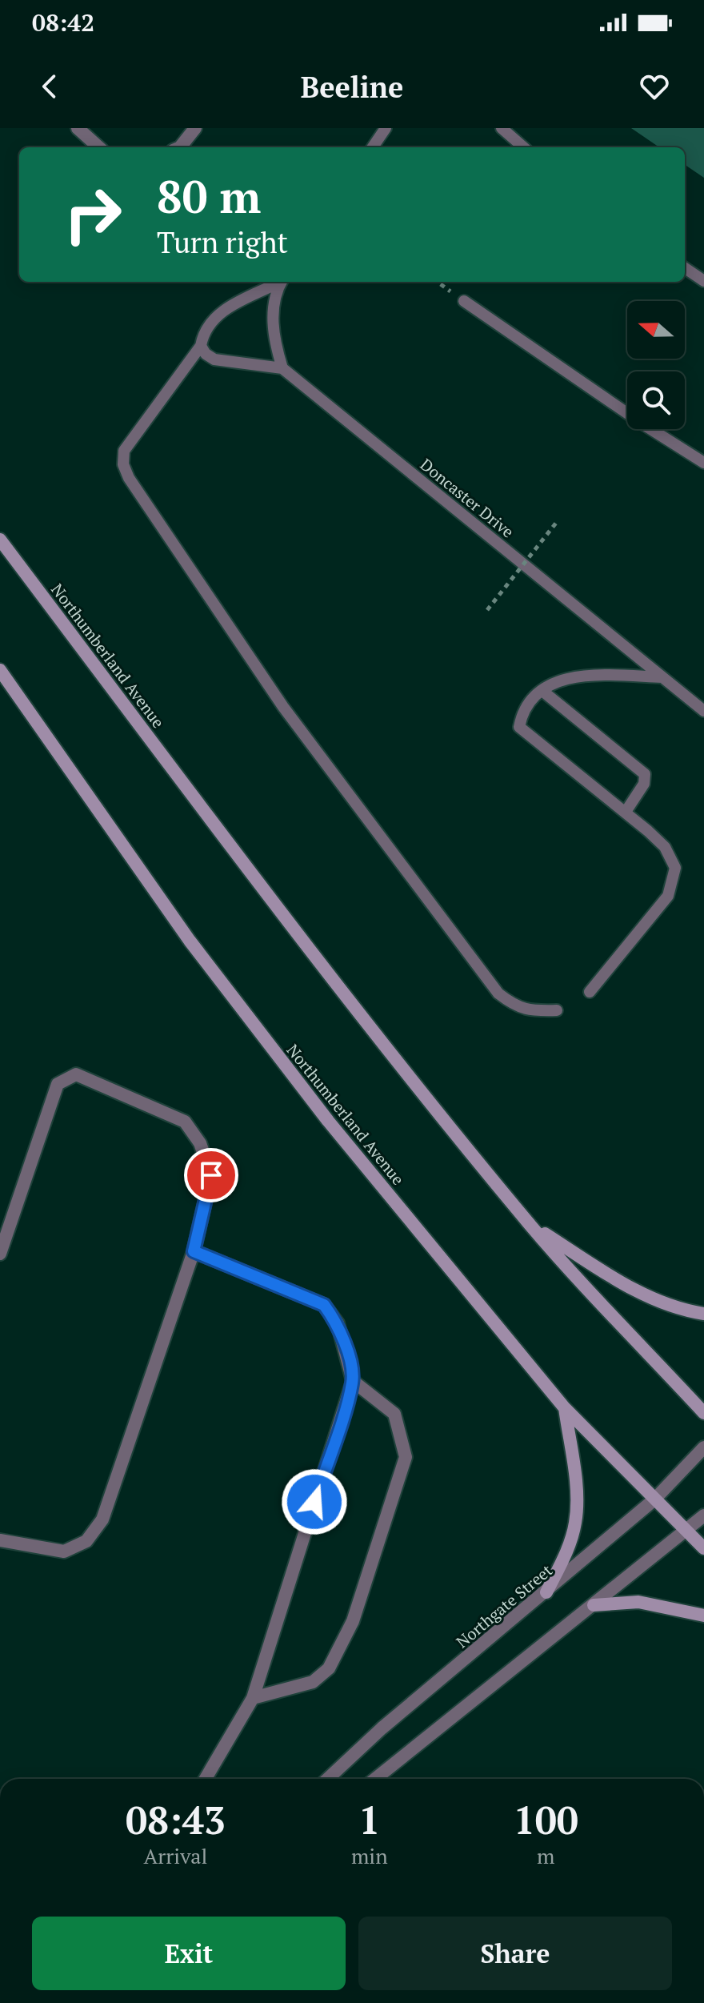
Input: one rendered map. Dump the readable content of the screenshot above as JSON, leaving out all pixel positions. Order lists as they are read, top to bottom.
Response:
{
  "streets": {
    "main road": ["Northumberland Avenue"],
    "street": ["Northgate Street"],
    "lane": ["Doncaster Drive"]
  },
  "crossings": [
    ["Northumberland Avenue", "Northgate Street"]
  ],
  "north": "left",
  "page": {
    "status": "08:42",
    "header": "Beeline",
    "turn": ["80 m", "Turn right"],
    "eta": [
      "08:43",
      "Arrival",
      "1",
      "min",
      "100",
      "m"
    ],
    "buttons": ["Exit", "Share"]
  }
}
